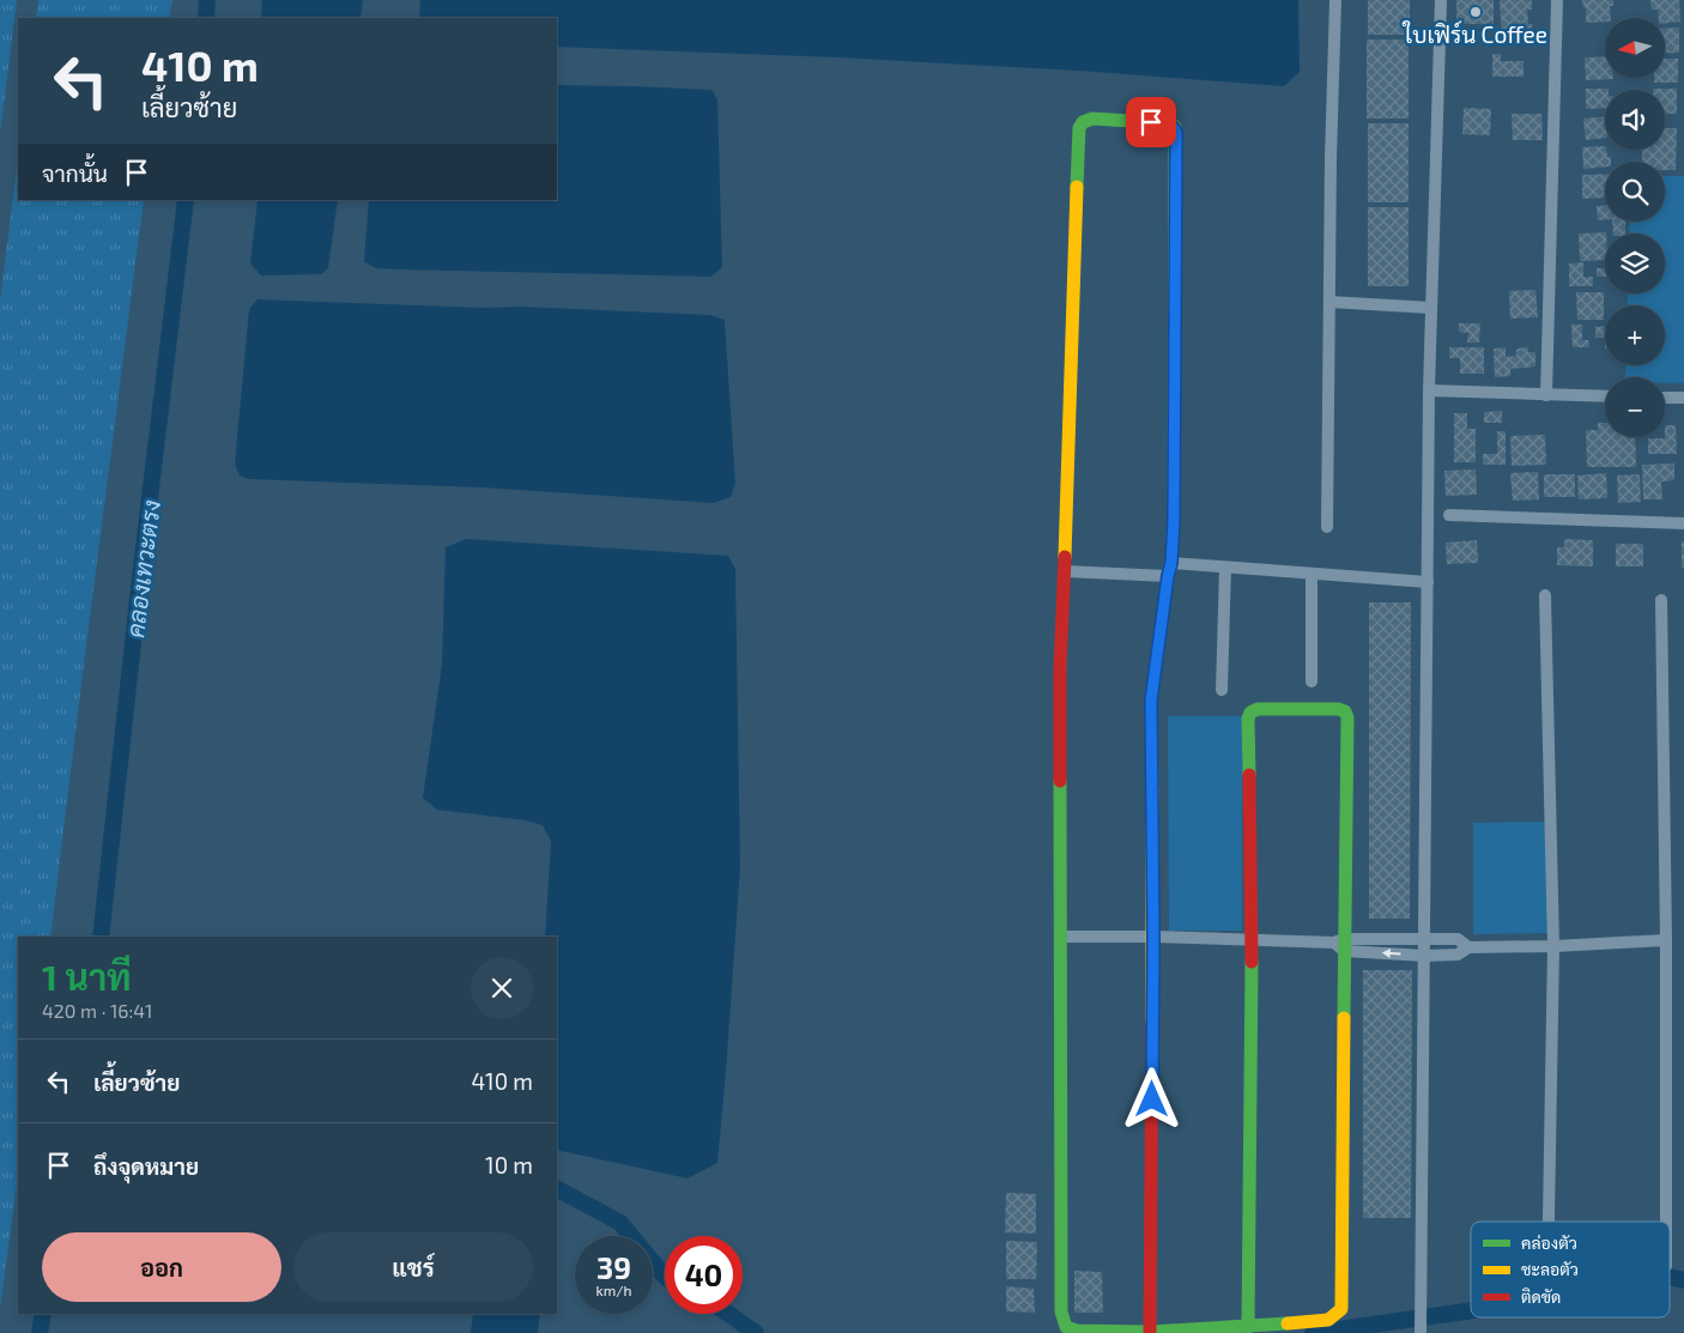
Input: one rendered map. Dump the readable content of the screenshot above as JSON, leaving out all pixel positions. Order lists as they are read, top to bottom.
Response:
{
  "water": ["คลองเทวะตรง"],
  "places": ["ใบเฟิร์น Coffee"],
  "legend": ["คล่องตัว", "ชะลอตัว", "ติดขัด"],
  "north": "left",
  "page": {
    "map_buttons": ["+", "−"],
    "turn": ["410 m", "เลี้ยวซ้าย"],
    "then": "จากนั้น",
    "heading": ["1 นาที", "420 m · 16:41"],
    "list": [
      {
        "name": "เลี้ยวซ้าย",
        "value": "410 m"
      },
      {
        "name": "ถึงจุดหมาย",
        "value": "10 m"
      }
    ],
    "buttons": ["ออก", "แชร์"],
    "speed": "39 km/h",
    "limit": "40"
  }
}
